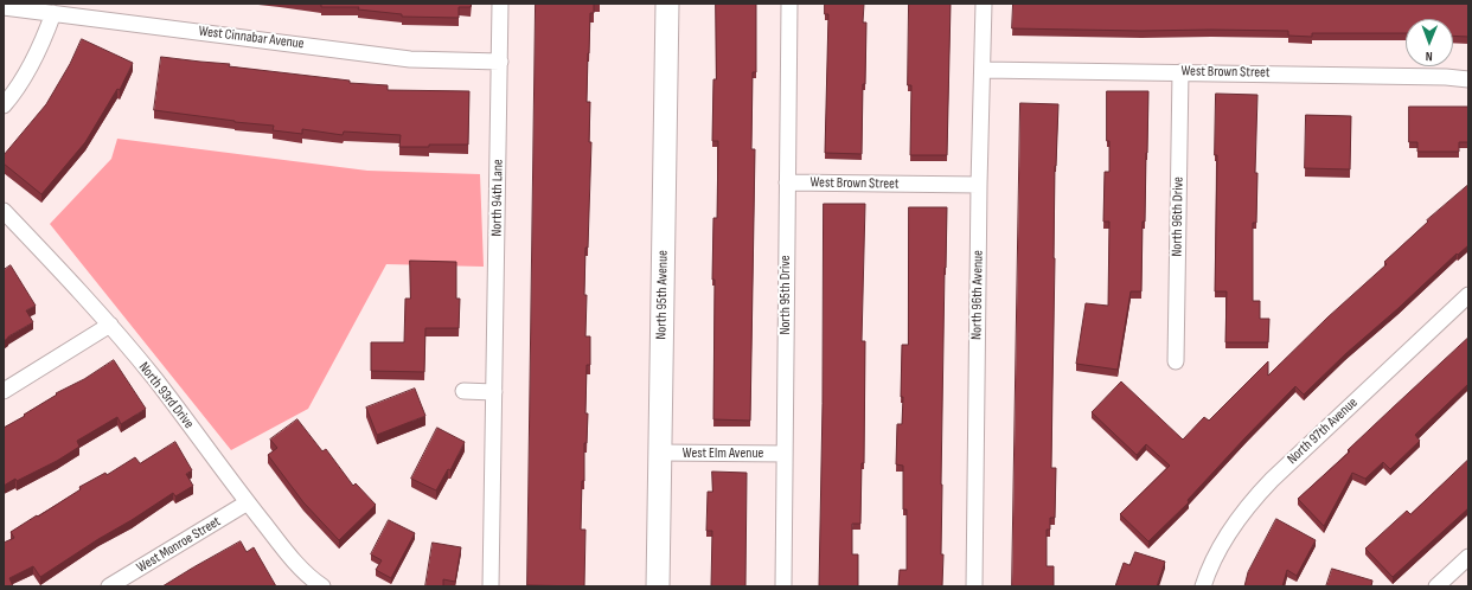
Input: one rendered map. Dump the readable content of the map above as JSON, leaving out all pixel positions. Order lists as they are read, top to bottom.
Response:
{
  "streets": {
    "street": [
      "West Cinnabar Avenue",
      "West Brown Street",
      "North 94th Lane",
      "North 96th Drive",
      "North 95th Avenue",
      "North 95th Drive",
      "North 96th Avenue",
      "North 93rd Drive",
      "North 97th Avenue",
      "West Elm Avenue",
      "West Monroe Street"
    ]
  },
  "crossings": [
    ["West Cinnabar Avenue", "North 94th Lane"],
    ["West Brown Street", "North 96th Drive"],
    ["West Brown Street", "North 95th Drive"],
    ["West Brown Street", "North 96th Avenue"],
    ["North 95th Avenue", "West Elm Avenue"],
    ["North 95th Drive", "West Elm Avenue"],
    ["North 93rd Drive", "West Monroe Street"]
  ],
  "north": "bottom"
}
